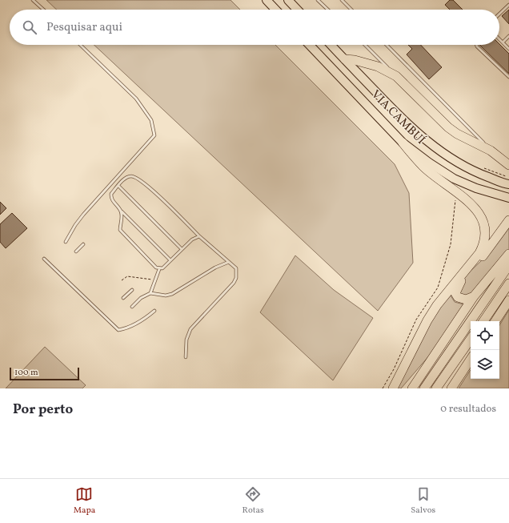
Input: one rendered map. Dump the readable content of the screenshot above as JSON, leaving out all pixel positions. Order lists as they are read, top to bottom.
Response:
{
  "streets": {
    "main road": ["VIA CAMBUÍ"]
  },
  "scale_bar": "100 m",
  "page": {
    "search": "Pesquisar aqui",
    "scale": "100 m",
    "heading": ["Por perto", "0 resultados"],
    "nav": ["Mapa", "Rotas", "Salvos"]
  }
}
